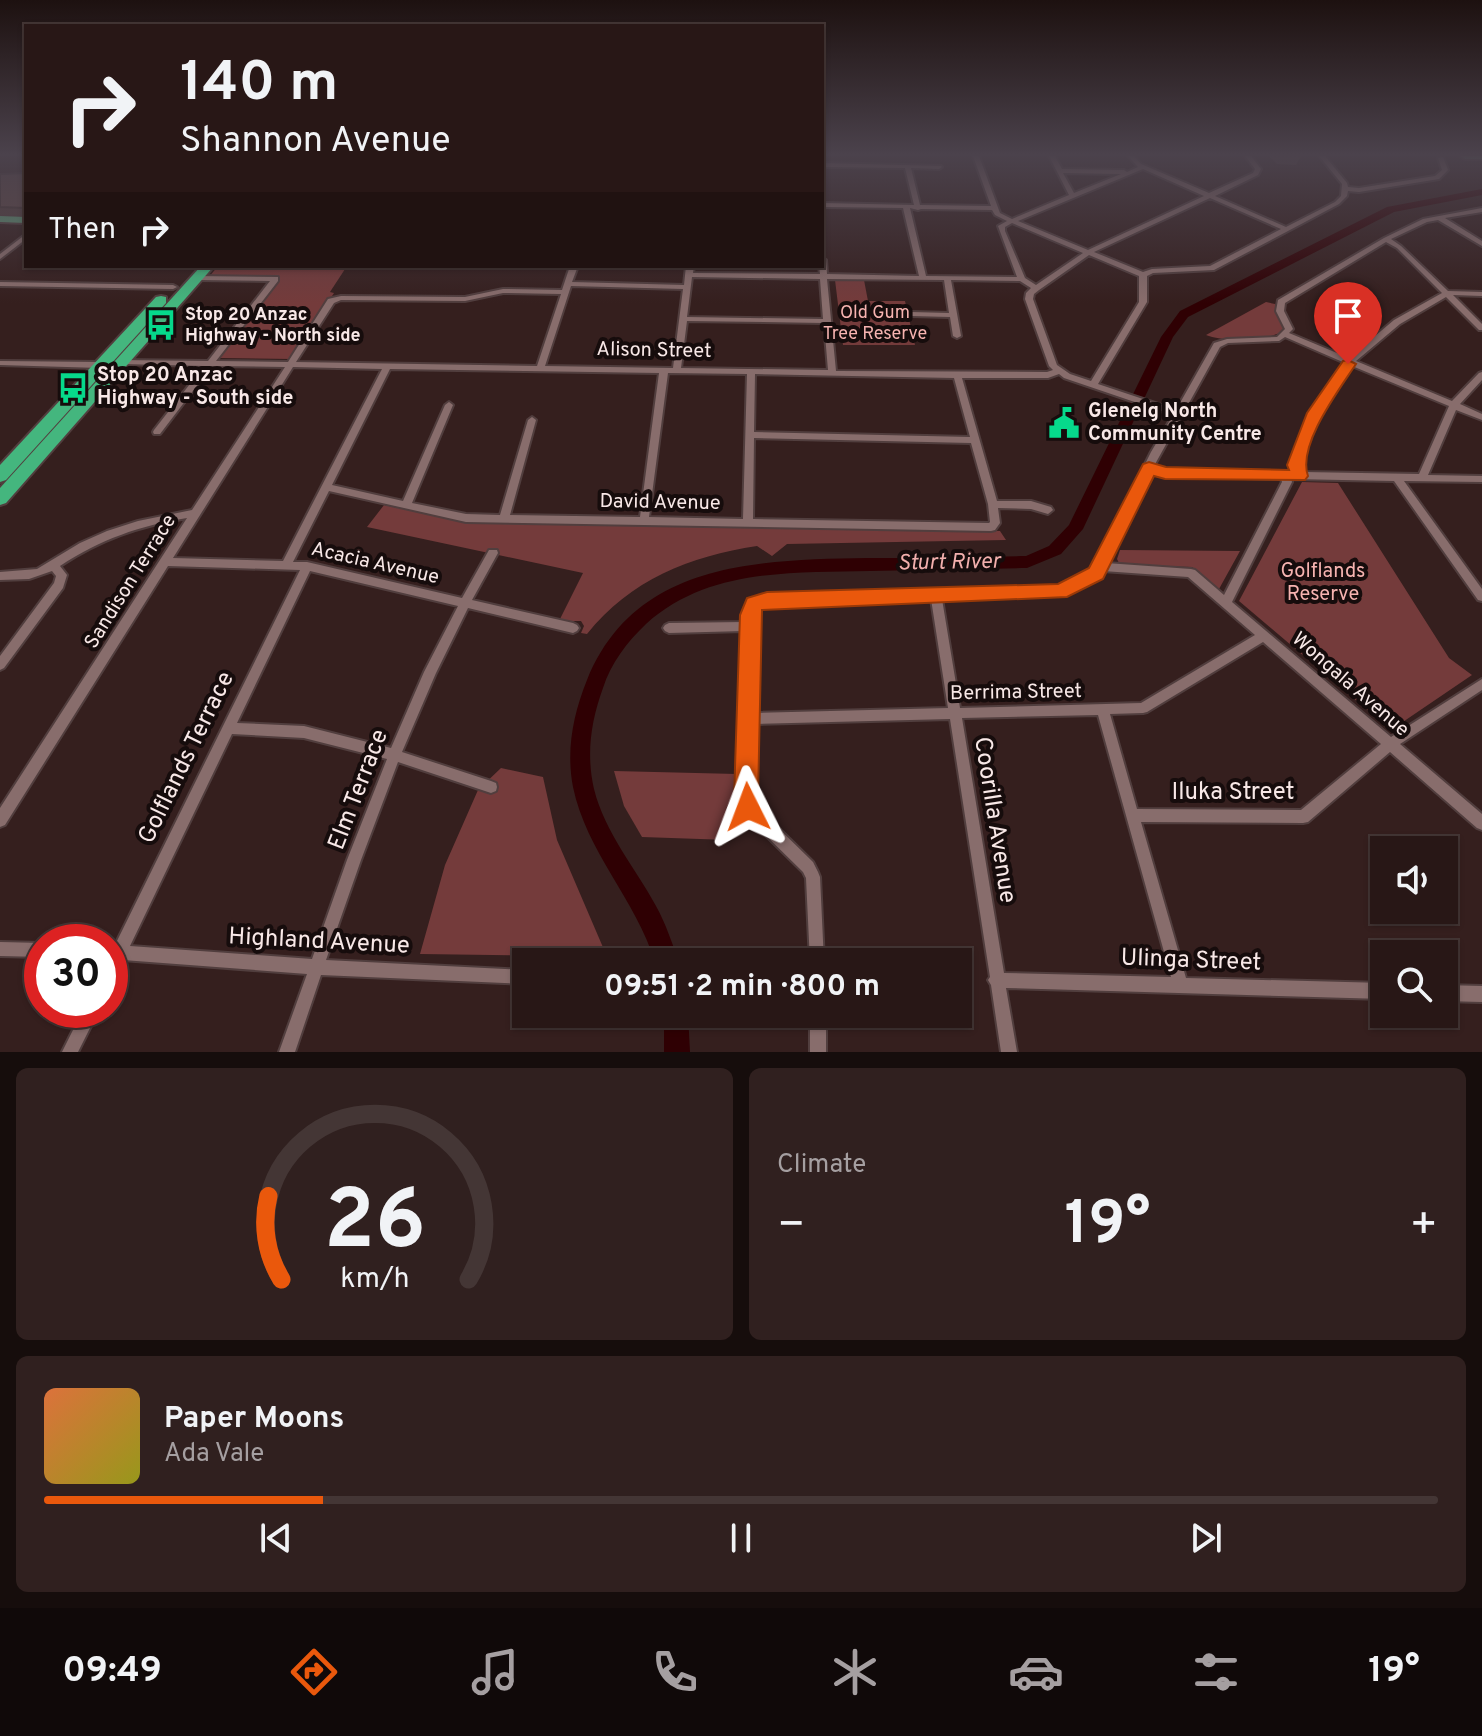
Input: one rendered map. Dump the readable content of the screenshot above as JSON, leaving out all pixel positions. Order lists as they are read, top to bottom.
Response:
{
  "streets": {
    "street": [
      "Alison Street",
      "David Avenue",
      "Acacia Avenue",
      "Sandison Terrace",
      "Wongala Avenue",
      "Berrima Street",
      "Golflands Terrace",
      "Elm Terrace",
      "Iluka Street",
      "Coorilla Avenue",
      "Highland Avenue",
      "Ulinga Street"
    ]
  },
  "crossings": [
    ["Alison Street", "Sandison Terrace"],
    ["Acacia Avenue", "Sandison Terrace"],
    ["Acacia Avenue", "Golflands Terrace"],
    ["Acacia Avenue", "Elm Terrace"],
    ["Wongala Avenue", "Berrima Street"],
    ["Wongala Avenue", "Iluka Street"],
    ["Berrima Street", "Coorilla Avenue"],
    ["Elm Terrace", "Highland Avenue"],
    ["Coorilla Avenue", "Ulinga Street"]
  ],
  "water": ["Sturt River"],
  "parks": ["Old Gum Tree Reserve", "Golflands Reserve"],
  "places": {
    "bus stop": ["Stop 20 Anzac Highway - North side", "Stop 20 Anzac Highway - South side"],
    "public building": ["Glenelg North Community Centre"]
  },
  "page": {
    "turn": ["140 m", "Shannon Avenue"],
    "then": "Then",
    "limit": "30",
    "trip": "09:51 · 2 min · 800 m",
    "tile": "Climate",
    "heat": ["−", "19°", "+"],
    "song": ["Paper Moons", "Ada Vale"],
    "tabs": ["09:49", "19°"],
    "gauge": ["26", "km/h"]
  }
}
